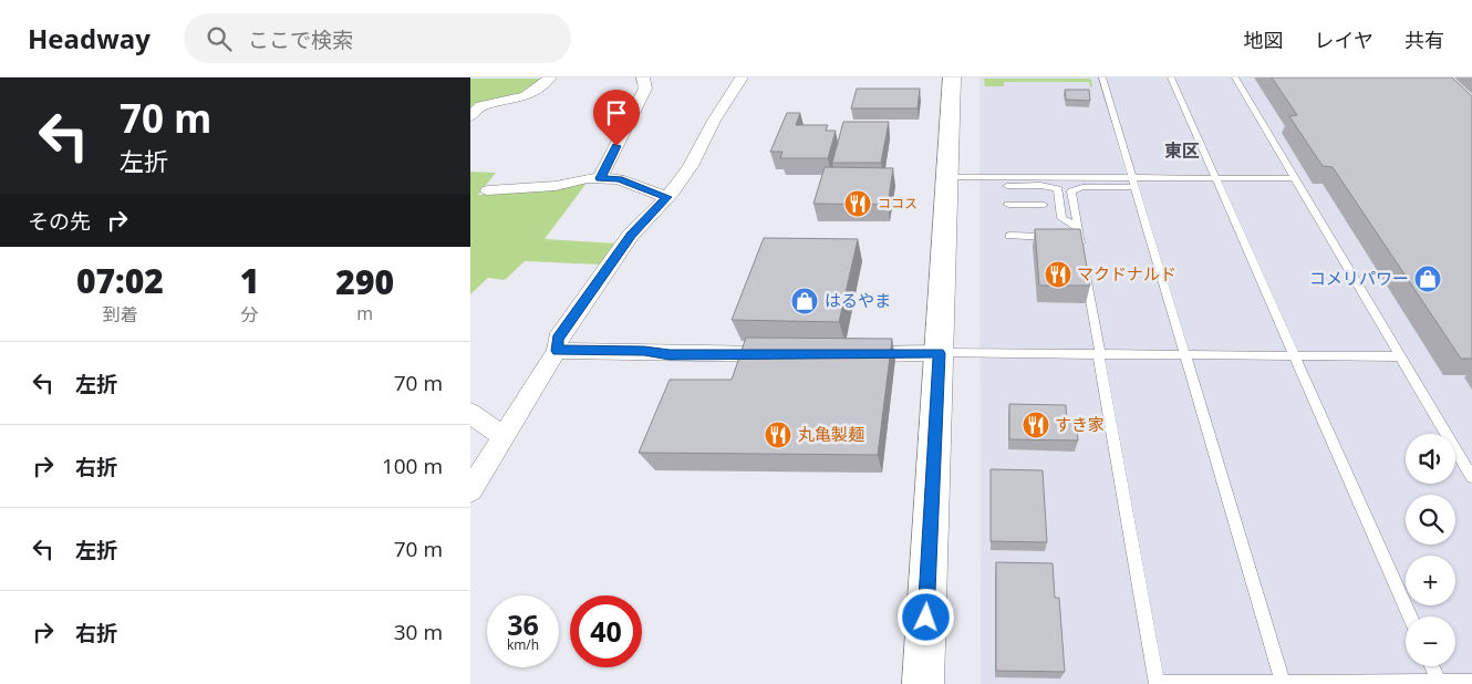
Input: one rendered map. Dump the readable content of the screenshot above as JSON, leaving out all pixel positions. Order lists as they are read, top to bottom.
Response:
{
  "districts": ["東区"],
  "places": {
    "restaurant": [
      "ココス",
      "マクドナルド",
      "すき家",
      "丸亀製麺"
    ],
    "shop": ["コメリパワー", "はるやま"]
  },
  "page": {
    "header": "Headway",
    "search": "ここで検索",
    "nav": ["地図", "レイヤ", "共有"],
    "turn": ["70 m", "左折"],
    "then": "その先",
    "eta": [
      "07:02",
      "到着",
      "1",
      "分",
      "290",
      "m"
    ],
    "list": [
      {
        "name": "左折",
        "value": "70 m"
      },
      {
        "name": "右折",
        "value": "100 m"
      },
      {
        "name": "左折",
        "value": "70 m"
      },
      {
        "name": "右折",
        "value": "30 m"
      }
    ],
    "map_buttons": ["+", "−"],
    "speed": "36 km/h",
    "limit": "40"
  }
}
